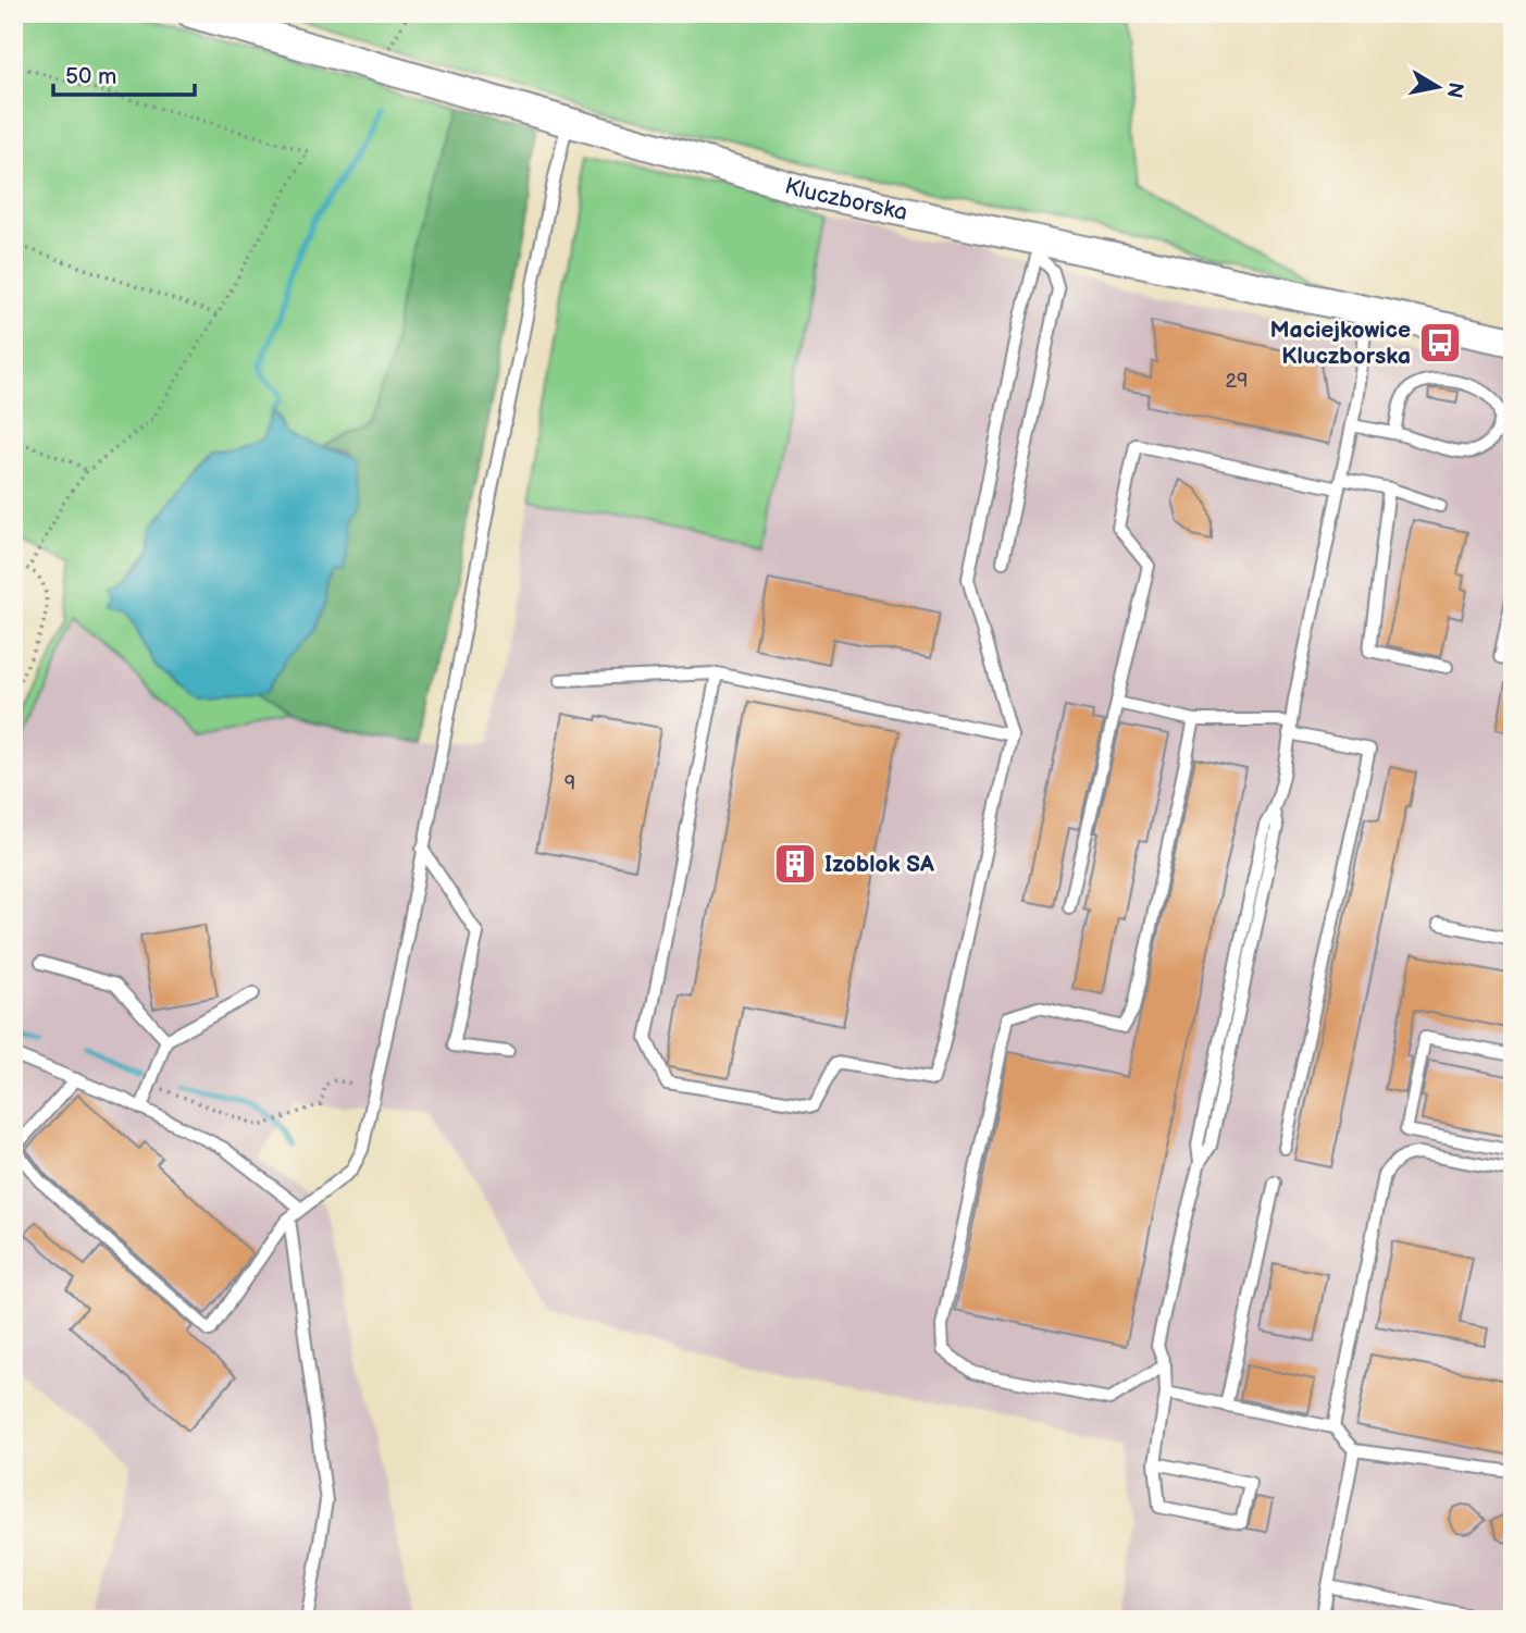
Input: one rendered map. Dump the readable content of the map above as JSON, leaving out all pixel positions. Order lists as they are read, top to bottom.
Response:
{
  "streets": {
    "street": ["Kluczborska"]
  },
  "places": {
    "bus stop": ["Maciejkowice Kluczborska"],
    "building": ["Izoblok SA"]
  },
  "house_numbers": ["29", "9"],
  "scale_bar": "50 m",
  "north": "right"
}
